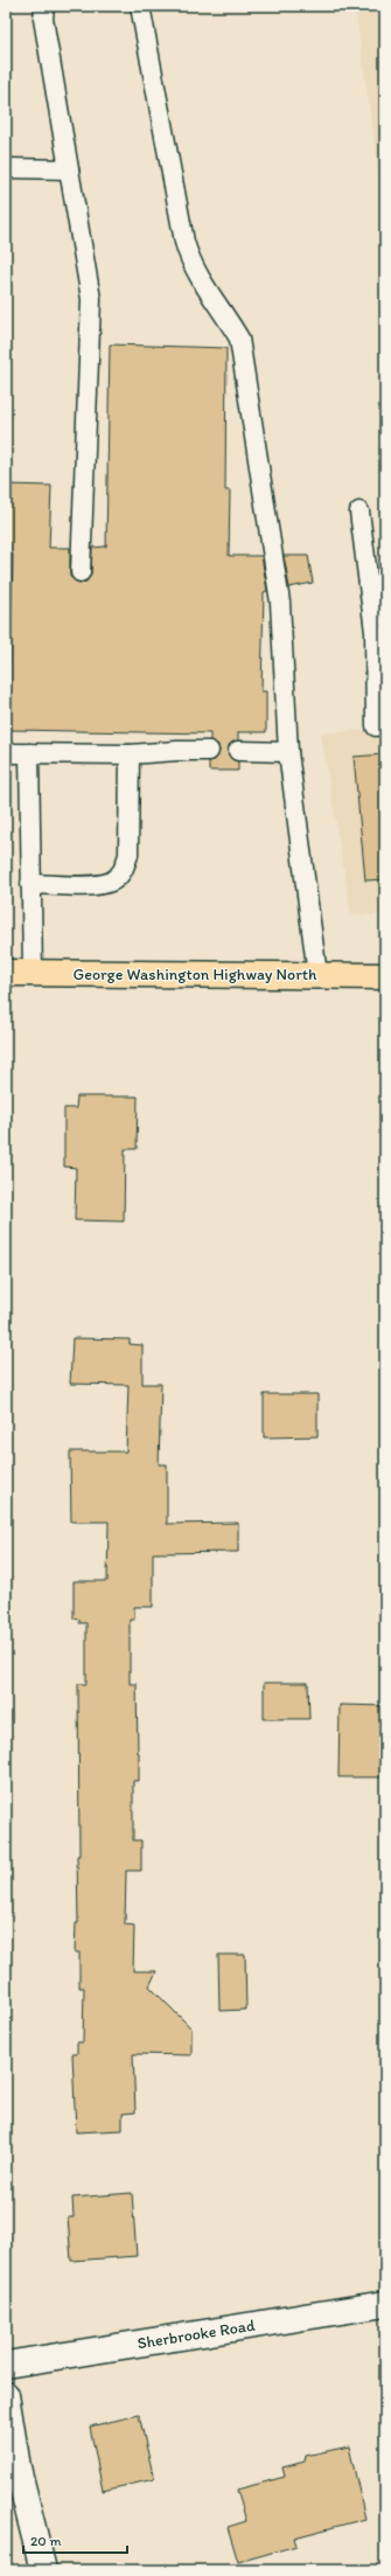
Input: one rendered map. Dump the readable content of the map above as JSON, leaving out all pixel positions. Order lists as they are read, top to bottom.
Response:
{
  "streets": {
    "main road": ["George Washington Highway North"],
    "street": ["Sherbrooke Road"]
  },
  "scale_bar": "20 m"
}
